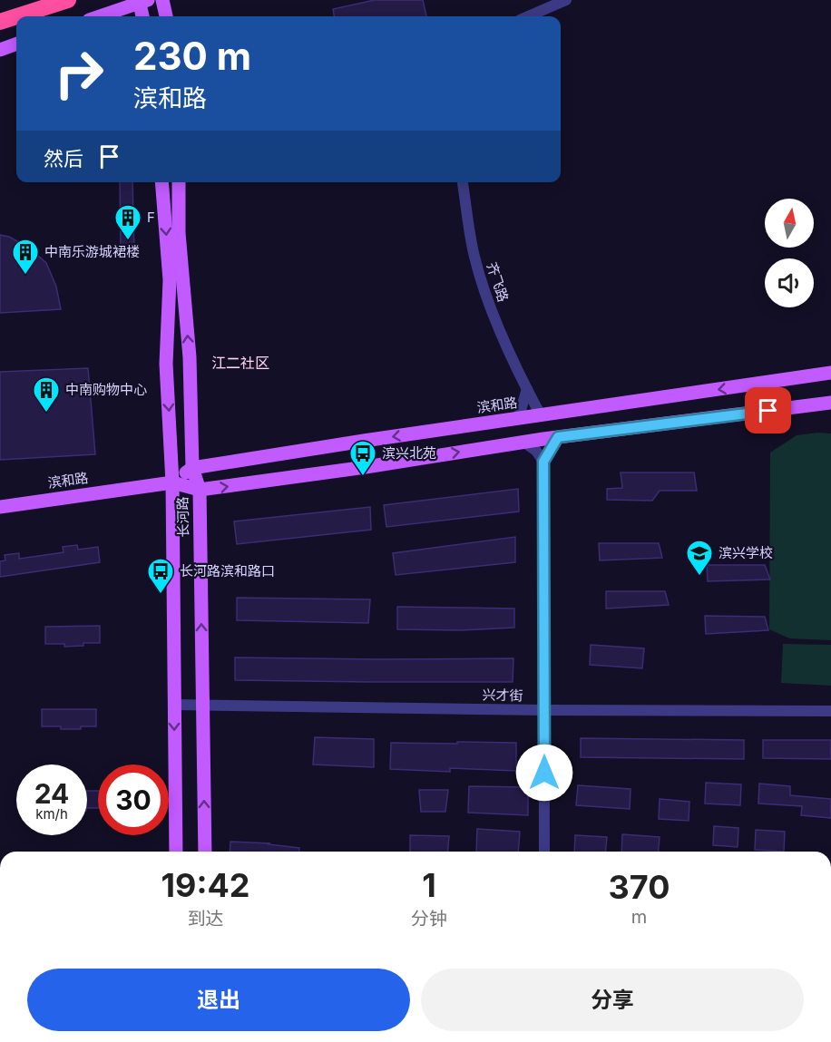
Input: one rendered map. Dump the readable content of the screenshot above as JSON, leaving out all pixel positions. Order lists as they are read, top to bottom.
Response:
{
  "streets": {
    "main road": ["滨和路", "长河路"],
    "street": ["齐飞路", "兴才街"]
  },
  "crossings": [
    ["齐飞路", "滨和路"],
    ["滨和路", "长河路"],
    ["长河路", "兴才街"]
  ],
  "districts": ["江二社区"],
  "places": {
    "building": ["F", "中南乐游城裙楼", "中南购物中心"],
    "bus stop": ["滨兴北苑", "长河路滨和路口"],
    "school or university": ["滨兴学校"]
  },
  "north": "top",
  "page": {
    "turn": ["230 m", "滨和路"],
    "then": "然后",
    "speed": "24 km/h",
    "limit": "30",
    "eta": [
      "19:42",
      "到达",
      "1",
      "分钟",
      "370",
      "m"
    ],
    "buttons": ["退出", "分享"]
  }
}
